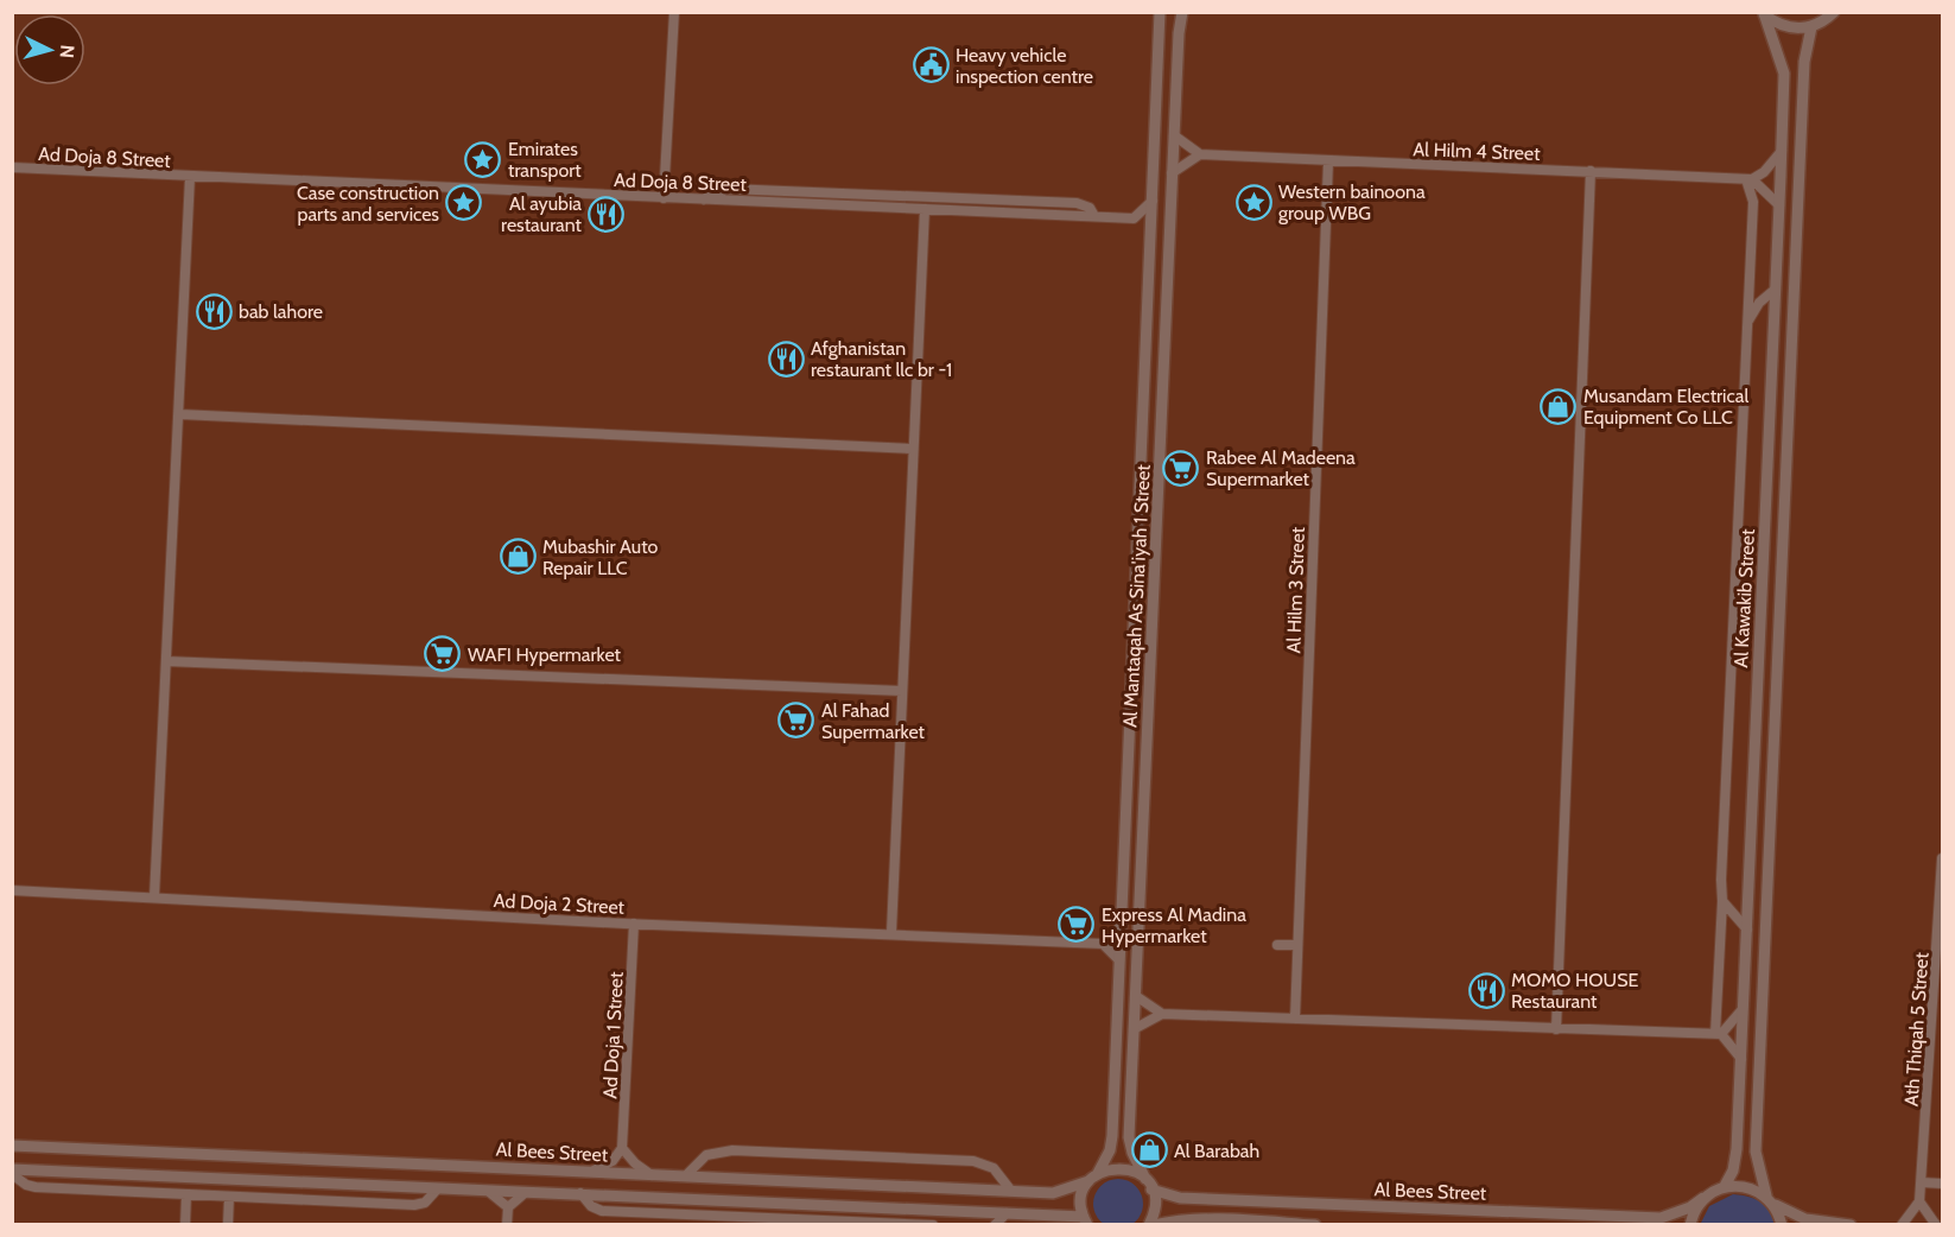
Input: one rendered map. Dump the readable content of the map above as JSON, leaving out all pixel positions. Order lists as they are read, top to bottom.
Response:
{
  "streets": {
    "street": [
      "Al Hilm 4 Street",
      "Ad Doja 8 Street",
      "Al Hilm 3 Street",
      "Al Mantaqah As Sina'iyah 1 Street",
      "Al Kawakib Street",
      "Ad Doja 2 Street",
      "Ath Thiqah 5 Street",
      "Ad Doja 1 Street",
      "Al Bees Street"
    ]
  },
  "crossings": [
    ["Al Hilm 4 Street", "Al Hilm 3 Street"],
    ["Al Mantaqah As Sina'iyah 1 Street", "Al Bees Street"],
    ["Al Kawakib Street", "Al Bees Street"],
    ["Ad Doja 2 Street", "Ad Doja 1 Street"]
  ],
  "places": {
    "public building": ["Heavy vehicle inspection centre"],
    "place": ["Emirates transport", "Western bainoona group WBG", "Case construction parts and services"],
    "restaurant": [
      "Al ayubia restaurant",
      "bab lahore",
      "Afghanistan restaurant llc br -1",
      "MOMO HOUSE Restaurant"
    ],
    "shop": ["Musandam Electrical Equipment Co LLC", "Mubashir Auto Repair LLC", "Al Barabah"],
    "supermarket": [
      "Rabee Al Madeena Supermarket",
      "WAFI Hypermarket",
      "Al Fahad Supermarket",
      "Express Al Madina Hypermarket"
    ]
  },
  "north": "right"
}
